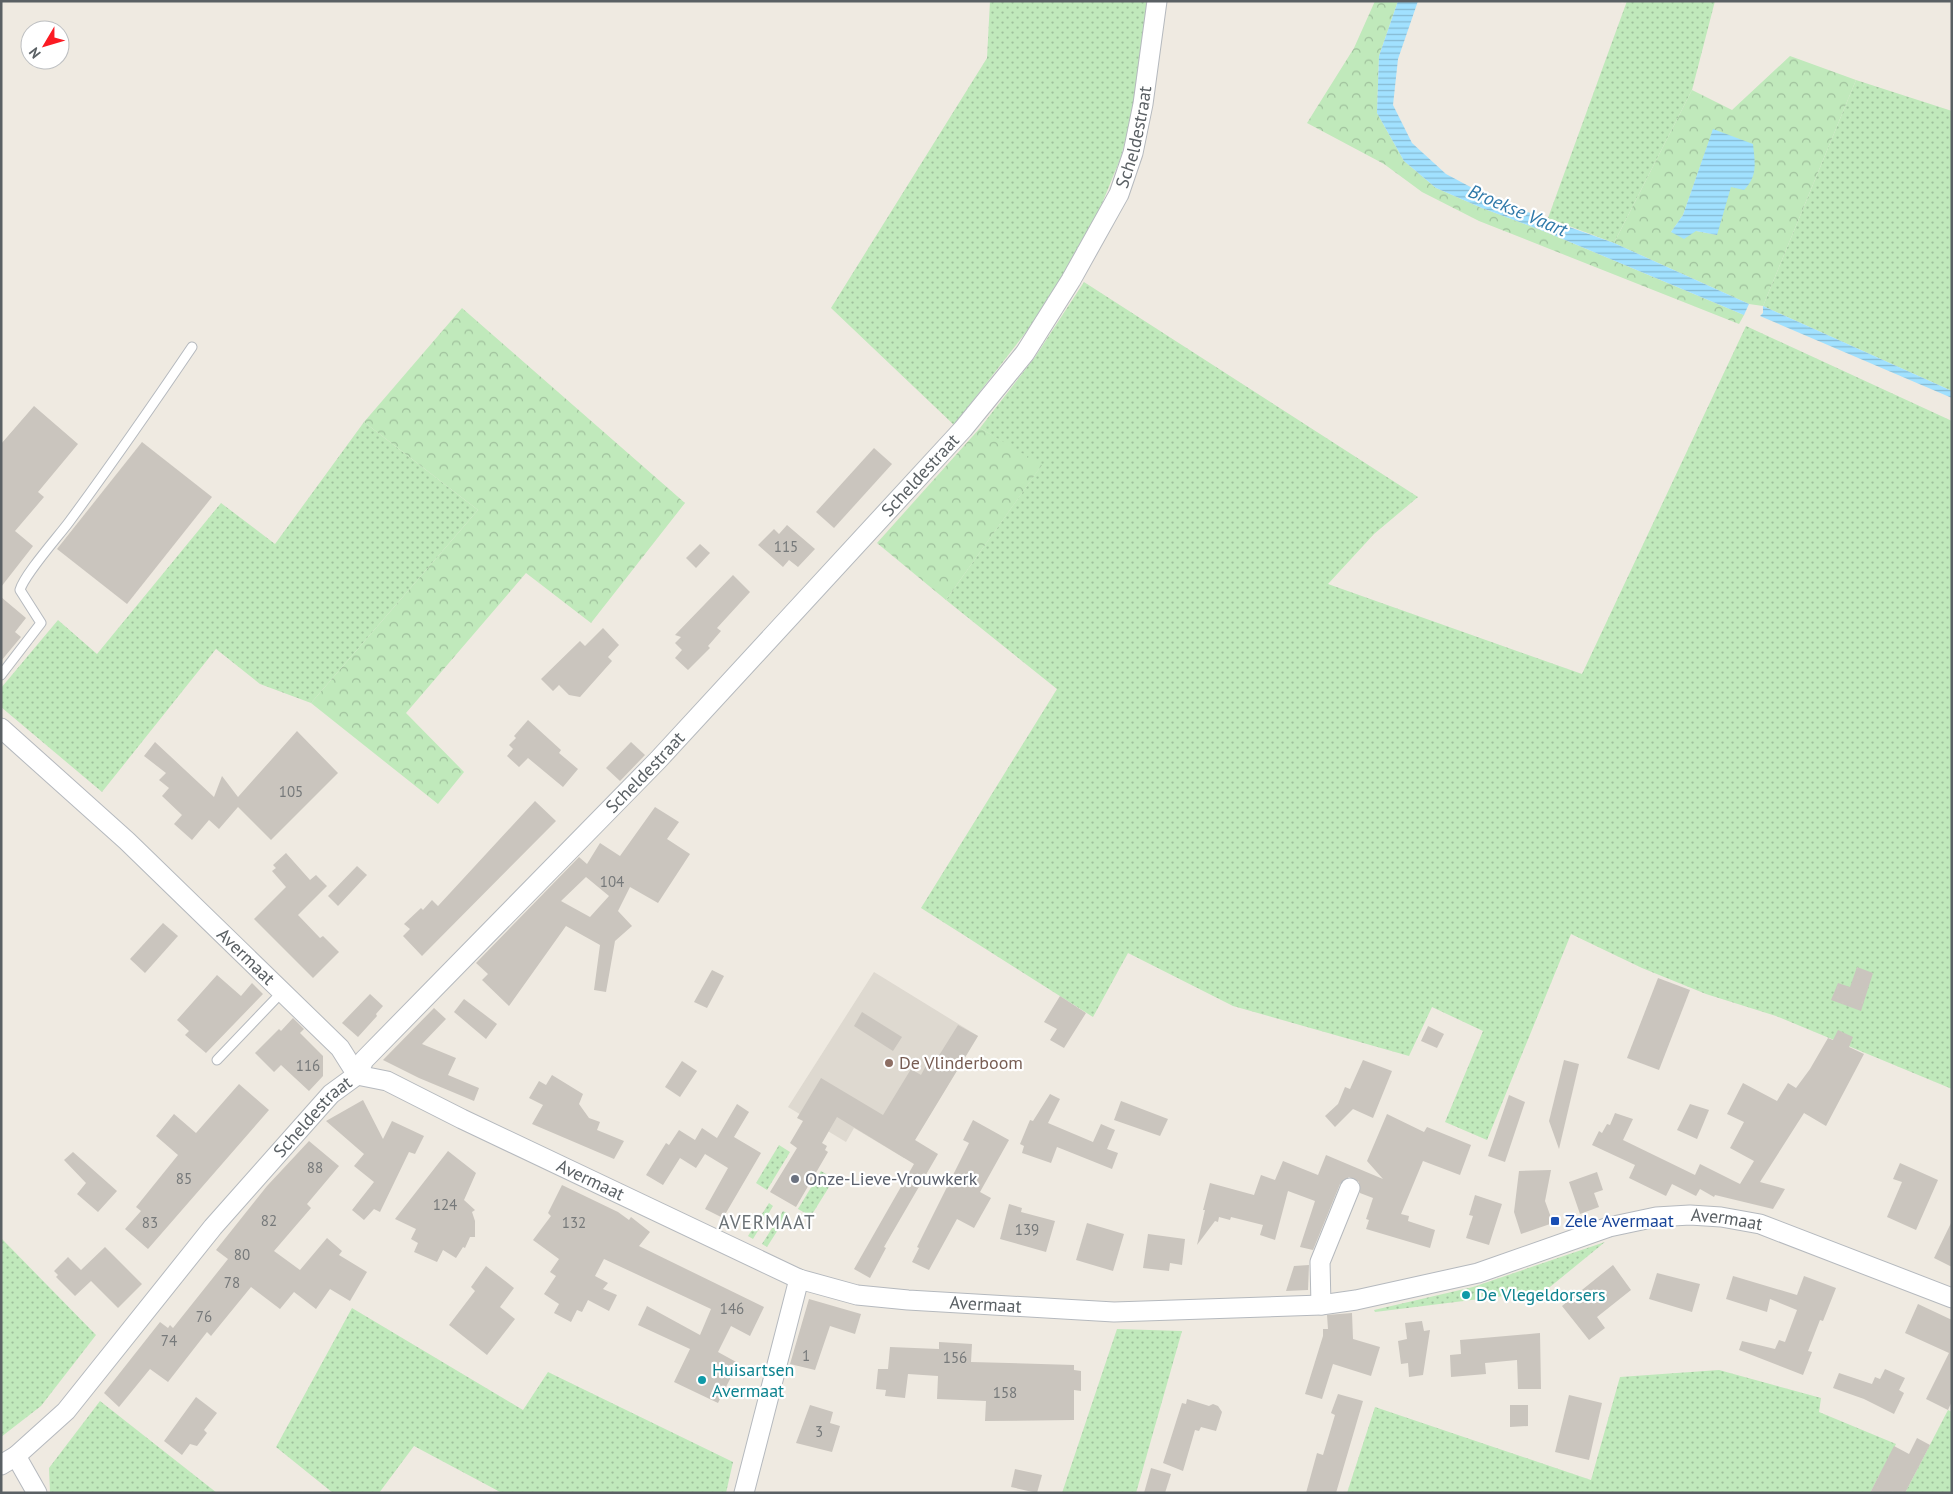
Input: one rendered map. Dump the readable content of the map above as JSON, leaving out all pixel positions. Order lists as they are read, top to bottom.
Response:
{
  "streets": {
    "street": ["Scheldestraat", "Avermaat"]
  },
  "crossings": [
    ["Scheldestraat", "Avermaat"]
  ],
  "districts": ["AVERMAAT"],
  "water": ["Broekse Vaart"],
  "places": {
    "other": [
      "De Vlinderboom",
      "Onze-Lieve-Vrouwkerk",
      "De Vlegeldorsers",
      "Huisartsen Avermaat"
    ],
    "transit": ["Zele Avermaat"]
  },
  "house_numbers": [
    "115",
    "105",
    "104",
    "116",
    "88",
    "85",
    "124",
    "82",
    "83",
    "132",
    "139",
    "80",
    "78",
    "146",
    "76",
    "74",
    "1",
    "156",
    "158",
    "3"
  ],
  "north": "bottom left"
}
